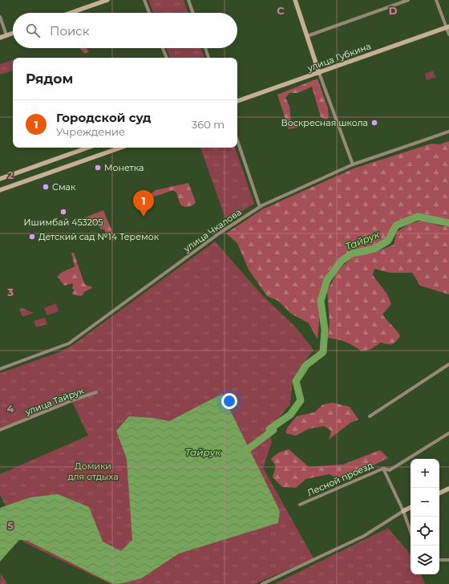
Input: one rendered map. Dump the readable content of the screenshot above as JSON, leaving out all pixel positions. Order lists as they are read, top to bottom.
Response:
{
  "streets": {
    "main road": ["улица Губкина"],
    "street": ["улица Чкалова", "улица Тайрук", "Лесной проезд"]
  },
  "water": ["Тайрук"],
  "parks": ["Домики для отдыха"],
  "places": [
    "Воскресная школа",
    "Монетка",
    "Смак",
    "Ишимбай 453205",
    "Детский сад №14 Теремок"
  ],
  "page": {
    "search": "Поиск",
    "heading": "Рядом",
    "list": [
      {
        "mark": "1",
        "name": "Городской суд",
        "note": "Учреждение",
        "value": "360 m"
      }
    ],
    "pins": "1",
    "map_buttons": ["+", "−"]
  },
  "grid": {
    "columns": ["C", "D"],
    "rows": [
      "2",
      "3",
      "4",
      "5"
    ]
  }
}
